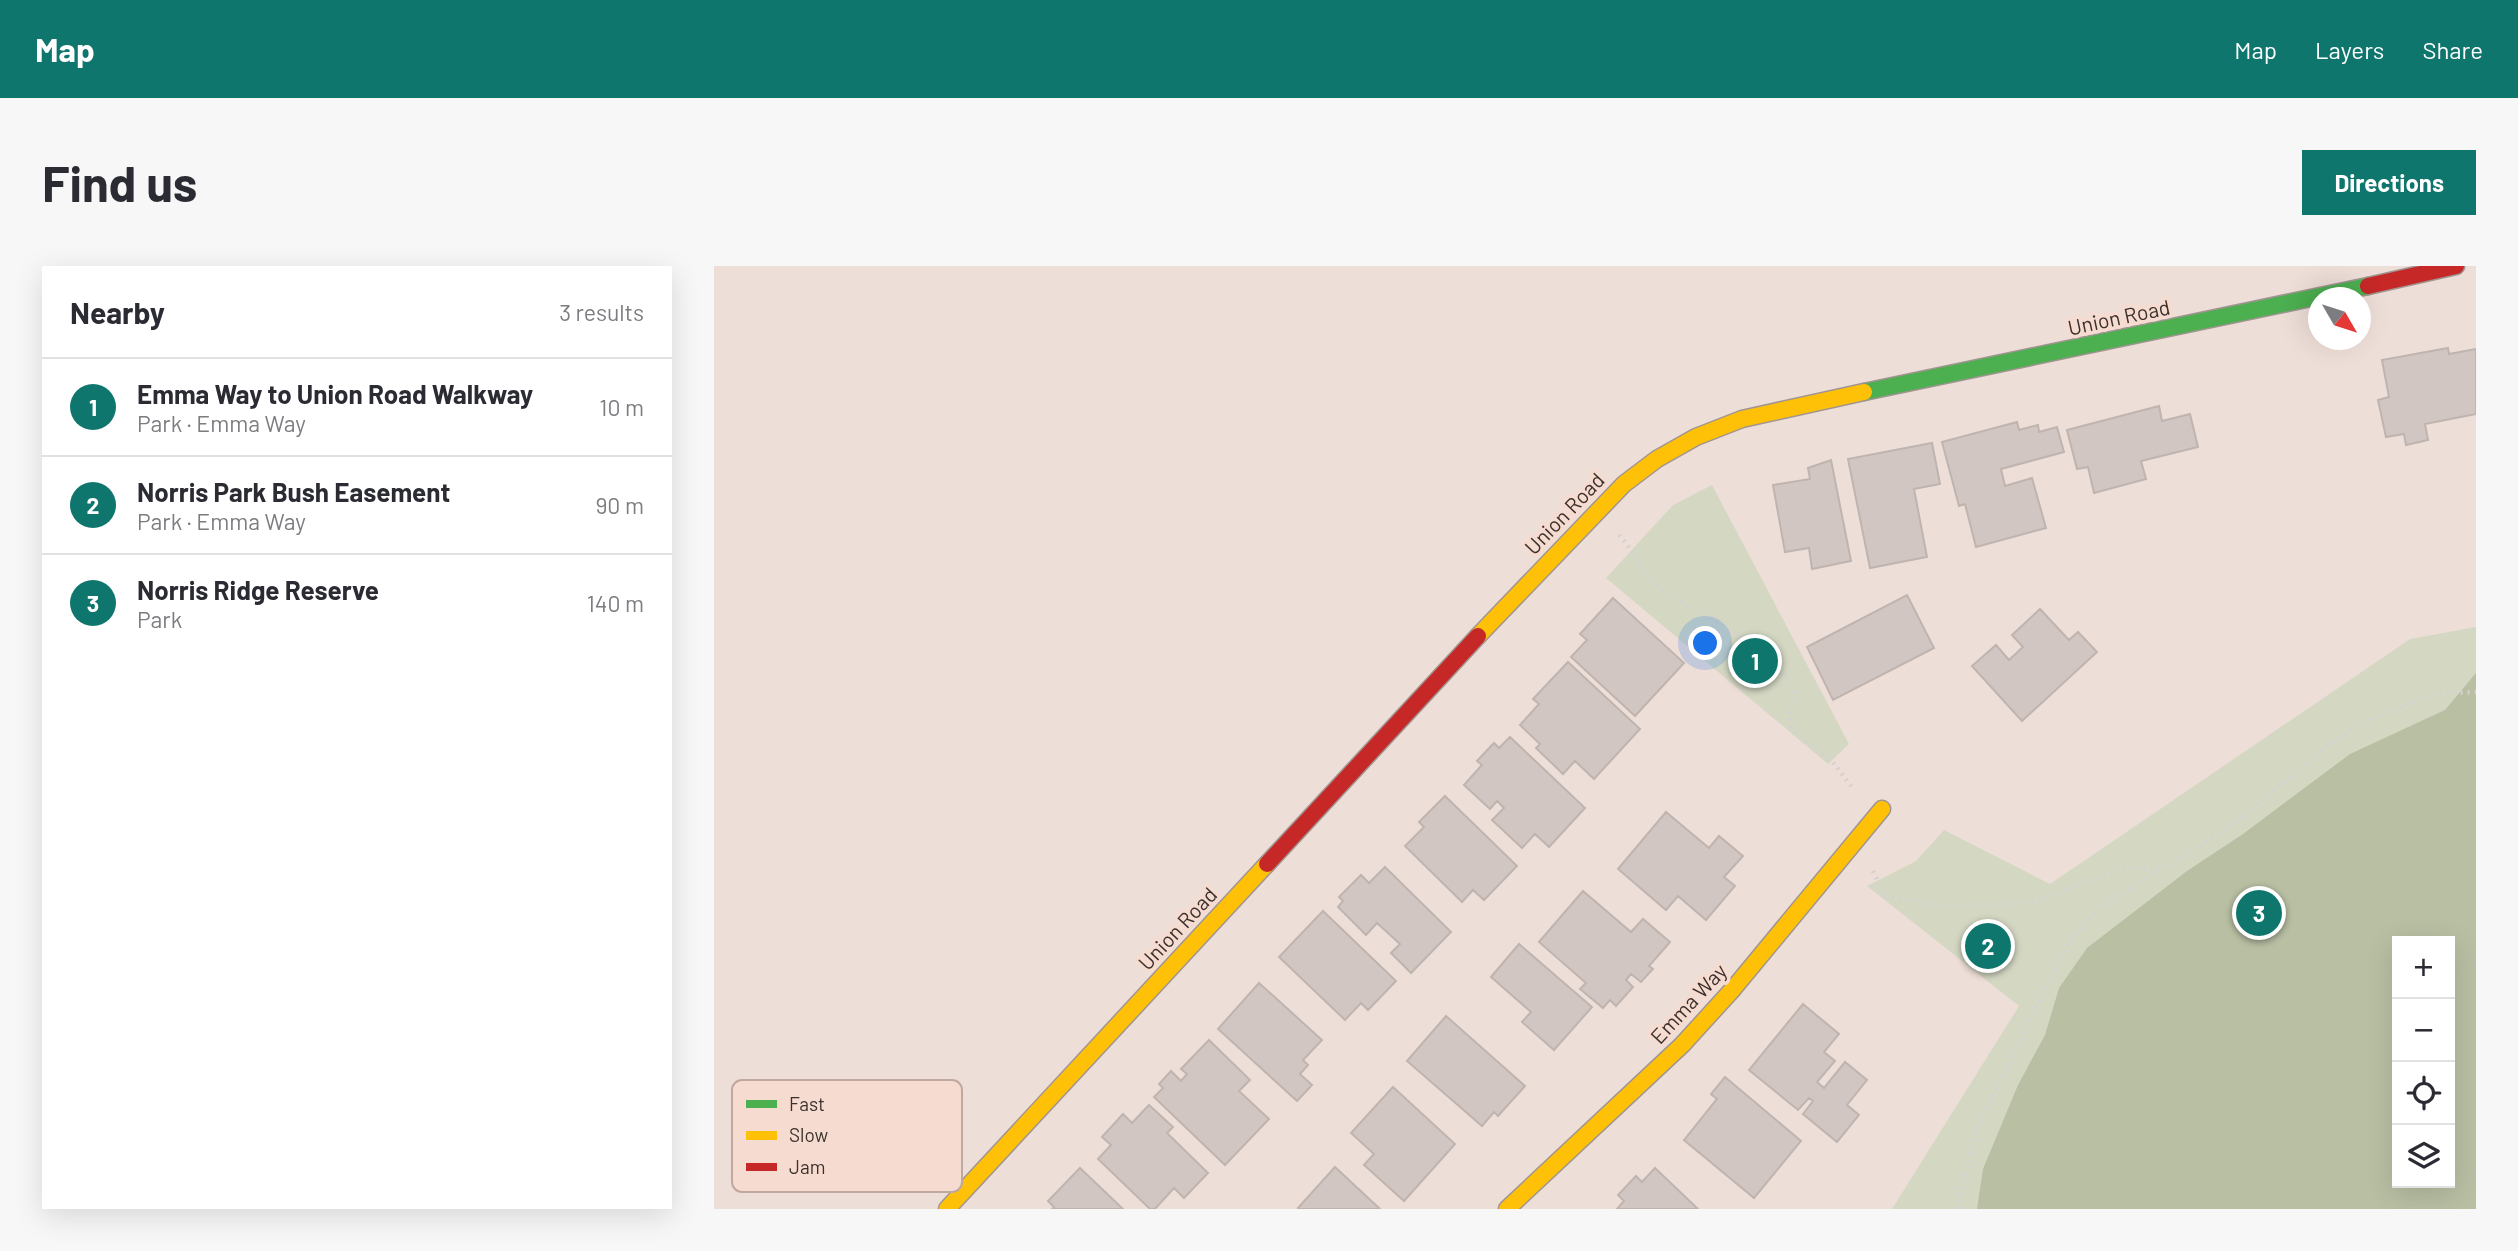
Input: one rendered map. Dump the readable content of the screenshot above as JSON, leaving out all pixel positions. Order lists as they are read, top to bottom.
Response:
{
  "streets": {
    "street": ["Union Road", "Emma Way"]
  },
  "legend": ["Fast", "Slow", "Jam"],
  "north": "bottom right",
  "page": {
    "header": "Map",
    "nav": ["Map", "Layers", "Share"],
    "buttons": "Directions",
    "title": "Find us",
    "heading": ["Nearby", "3 results"],
    "list": [
      {
        "mark": "1",
        "name": "Emma Way to Union Road Walkway",
        "note": "Park · Emma Way",
        "value": "10 m"
      },
      {
        "mark": "2",
        "name": "Norris Park Bush Easement",
        "note": "Park · Emma Way",
        "value": "90 m"
      },
      {
        "mark": "3",
        "name": "Norris Ridge Reserve",
        "note": "Park",
        "value": "140 m"
      }
    ],
    "pins": ["1", "3", "2"],
    "map_buttons": ["+", "−"]
  }
}
